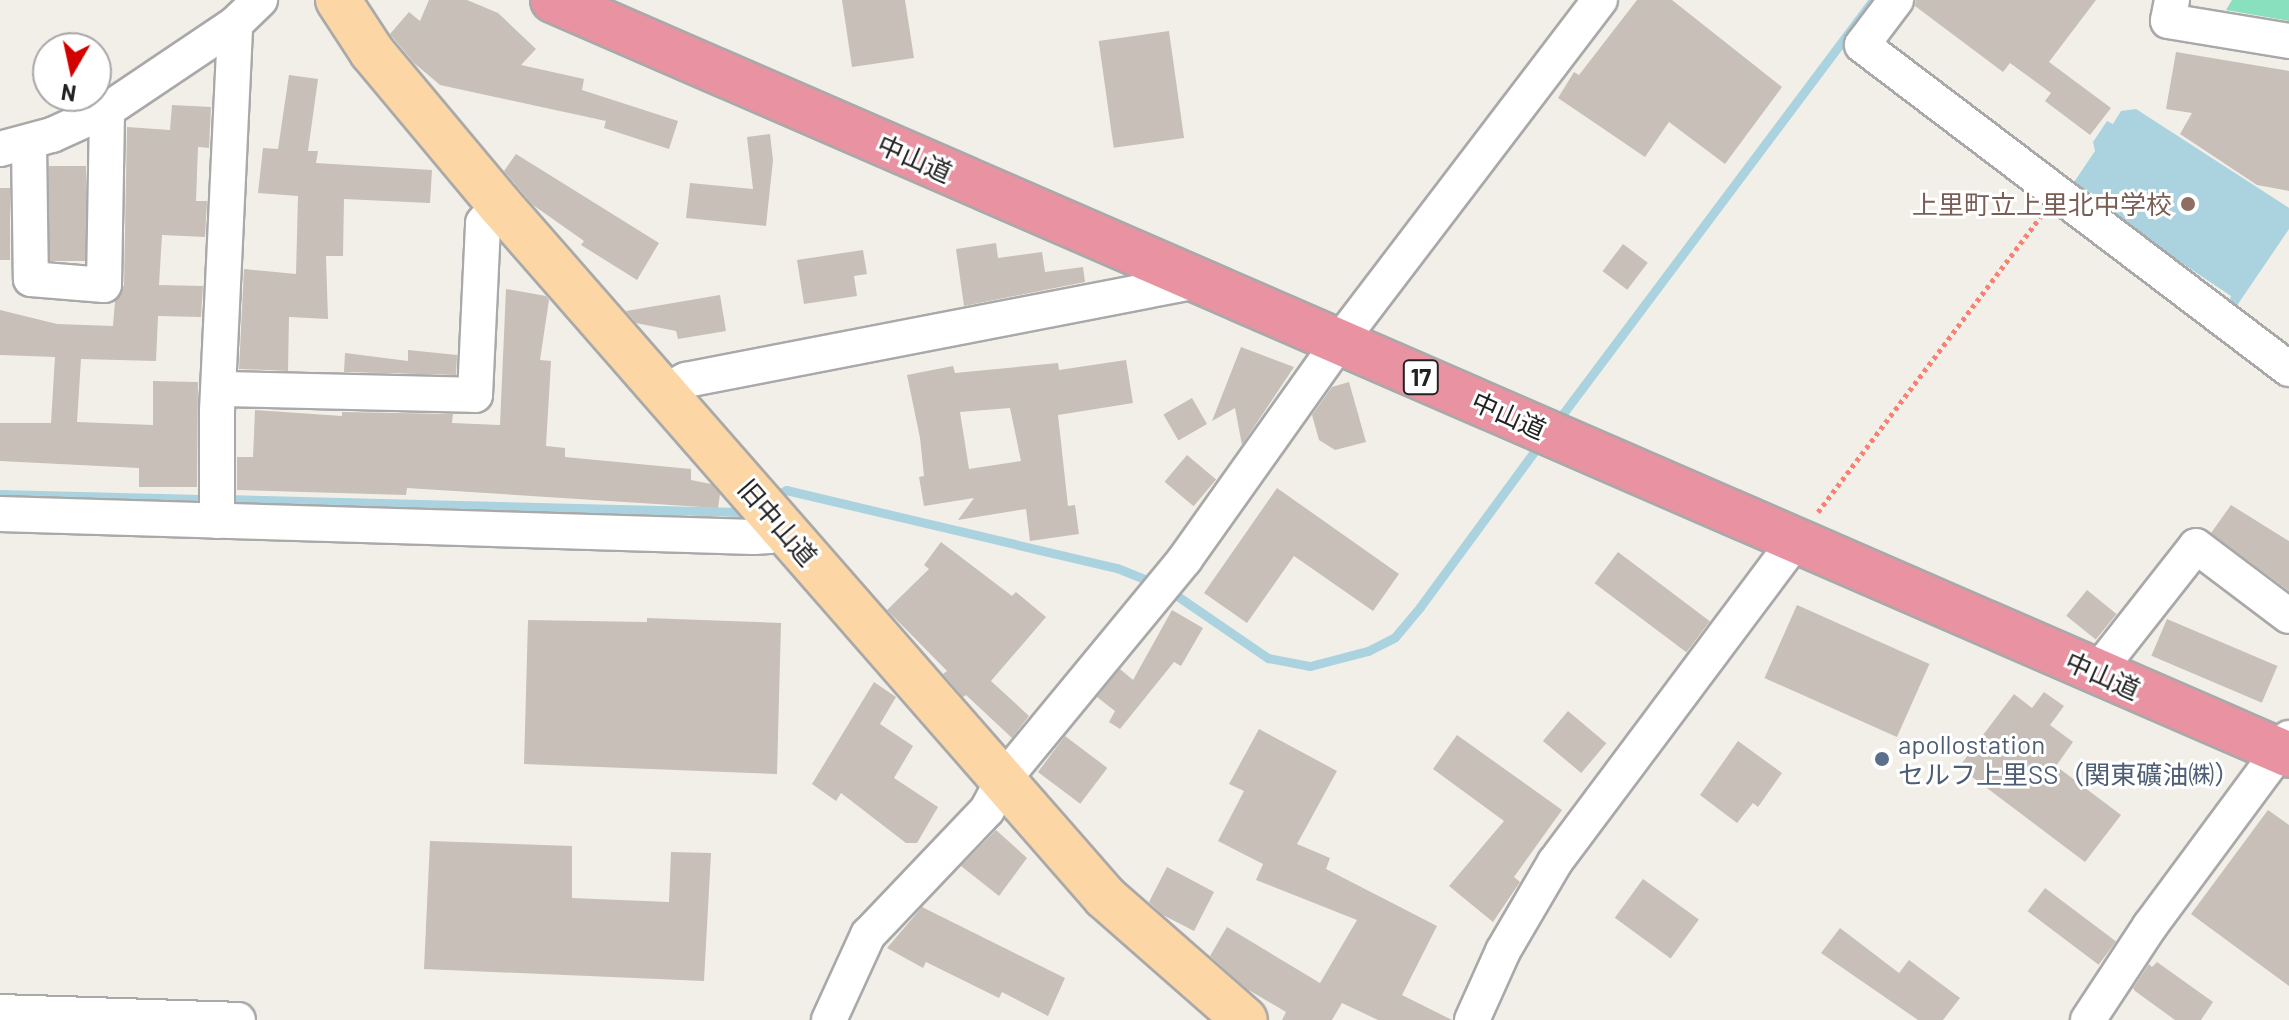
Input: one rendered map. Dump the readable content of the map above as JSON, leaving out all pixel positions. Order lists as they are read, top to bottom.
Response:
{
  "streets": {
    "highway": ["中山道", "17"],
    "main road": ["旧中山道"]
  },
  "places": ["上里町立上里北中学校", "apollostation セルフ上里SS（関東礦油㈱）"],
  "north": "bottom"
}
